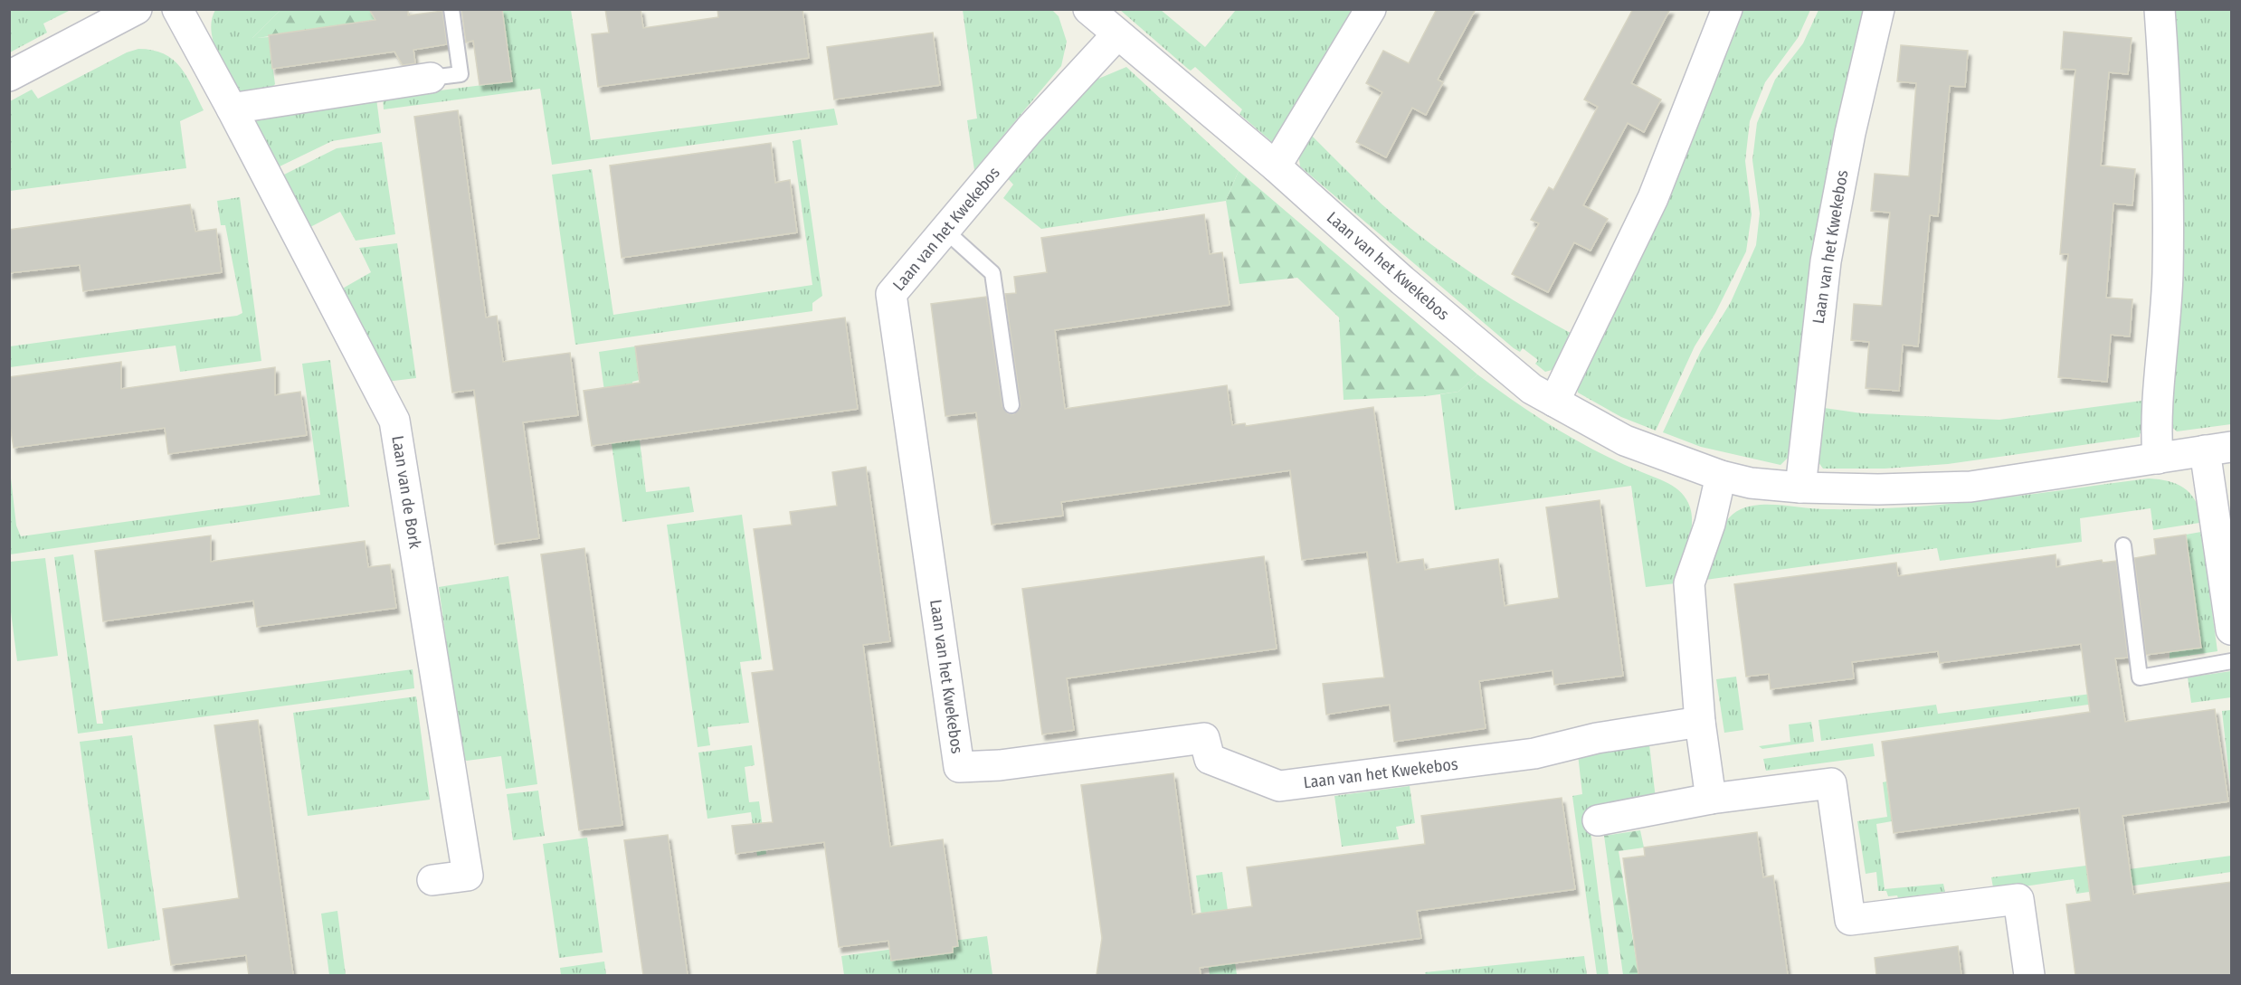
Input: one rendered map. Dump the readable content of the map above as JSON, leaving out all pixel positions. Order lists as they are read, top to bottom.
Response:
{
  "streets": {
    "street": ["Laan van het Kwekebos", "Laan van de Bork"]
  }
}
